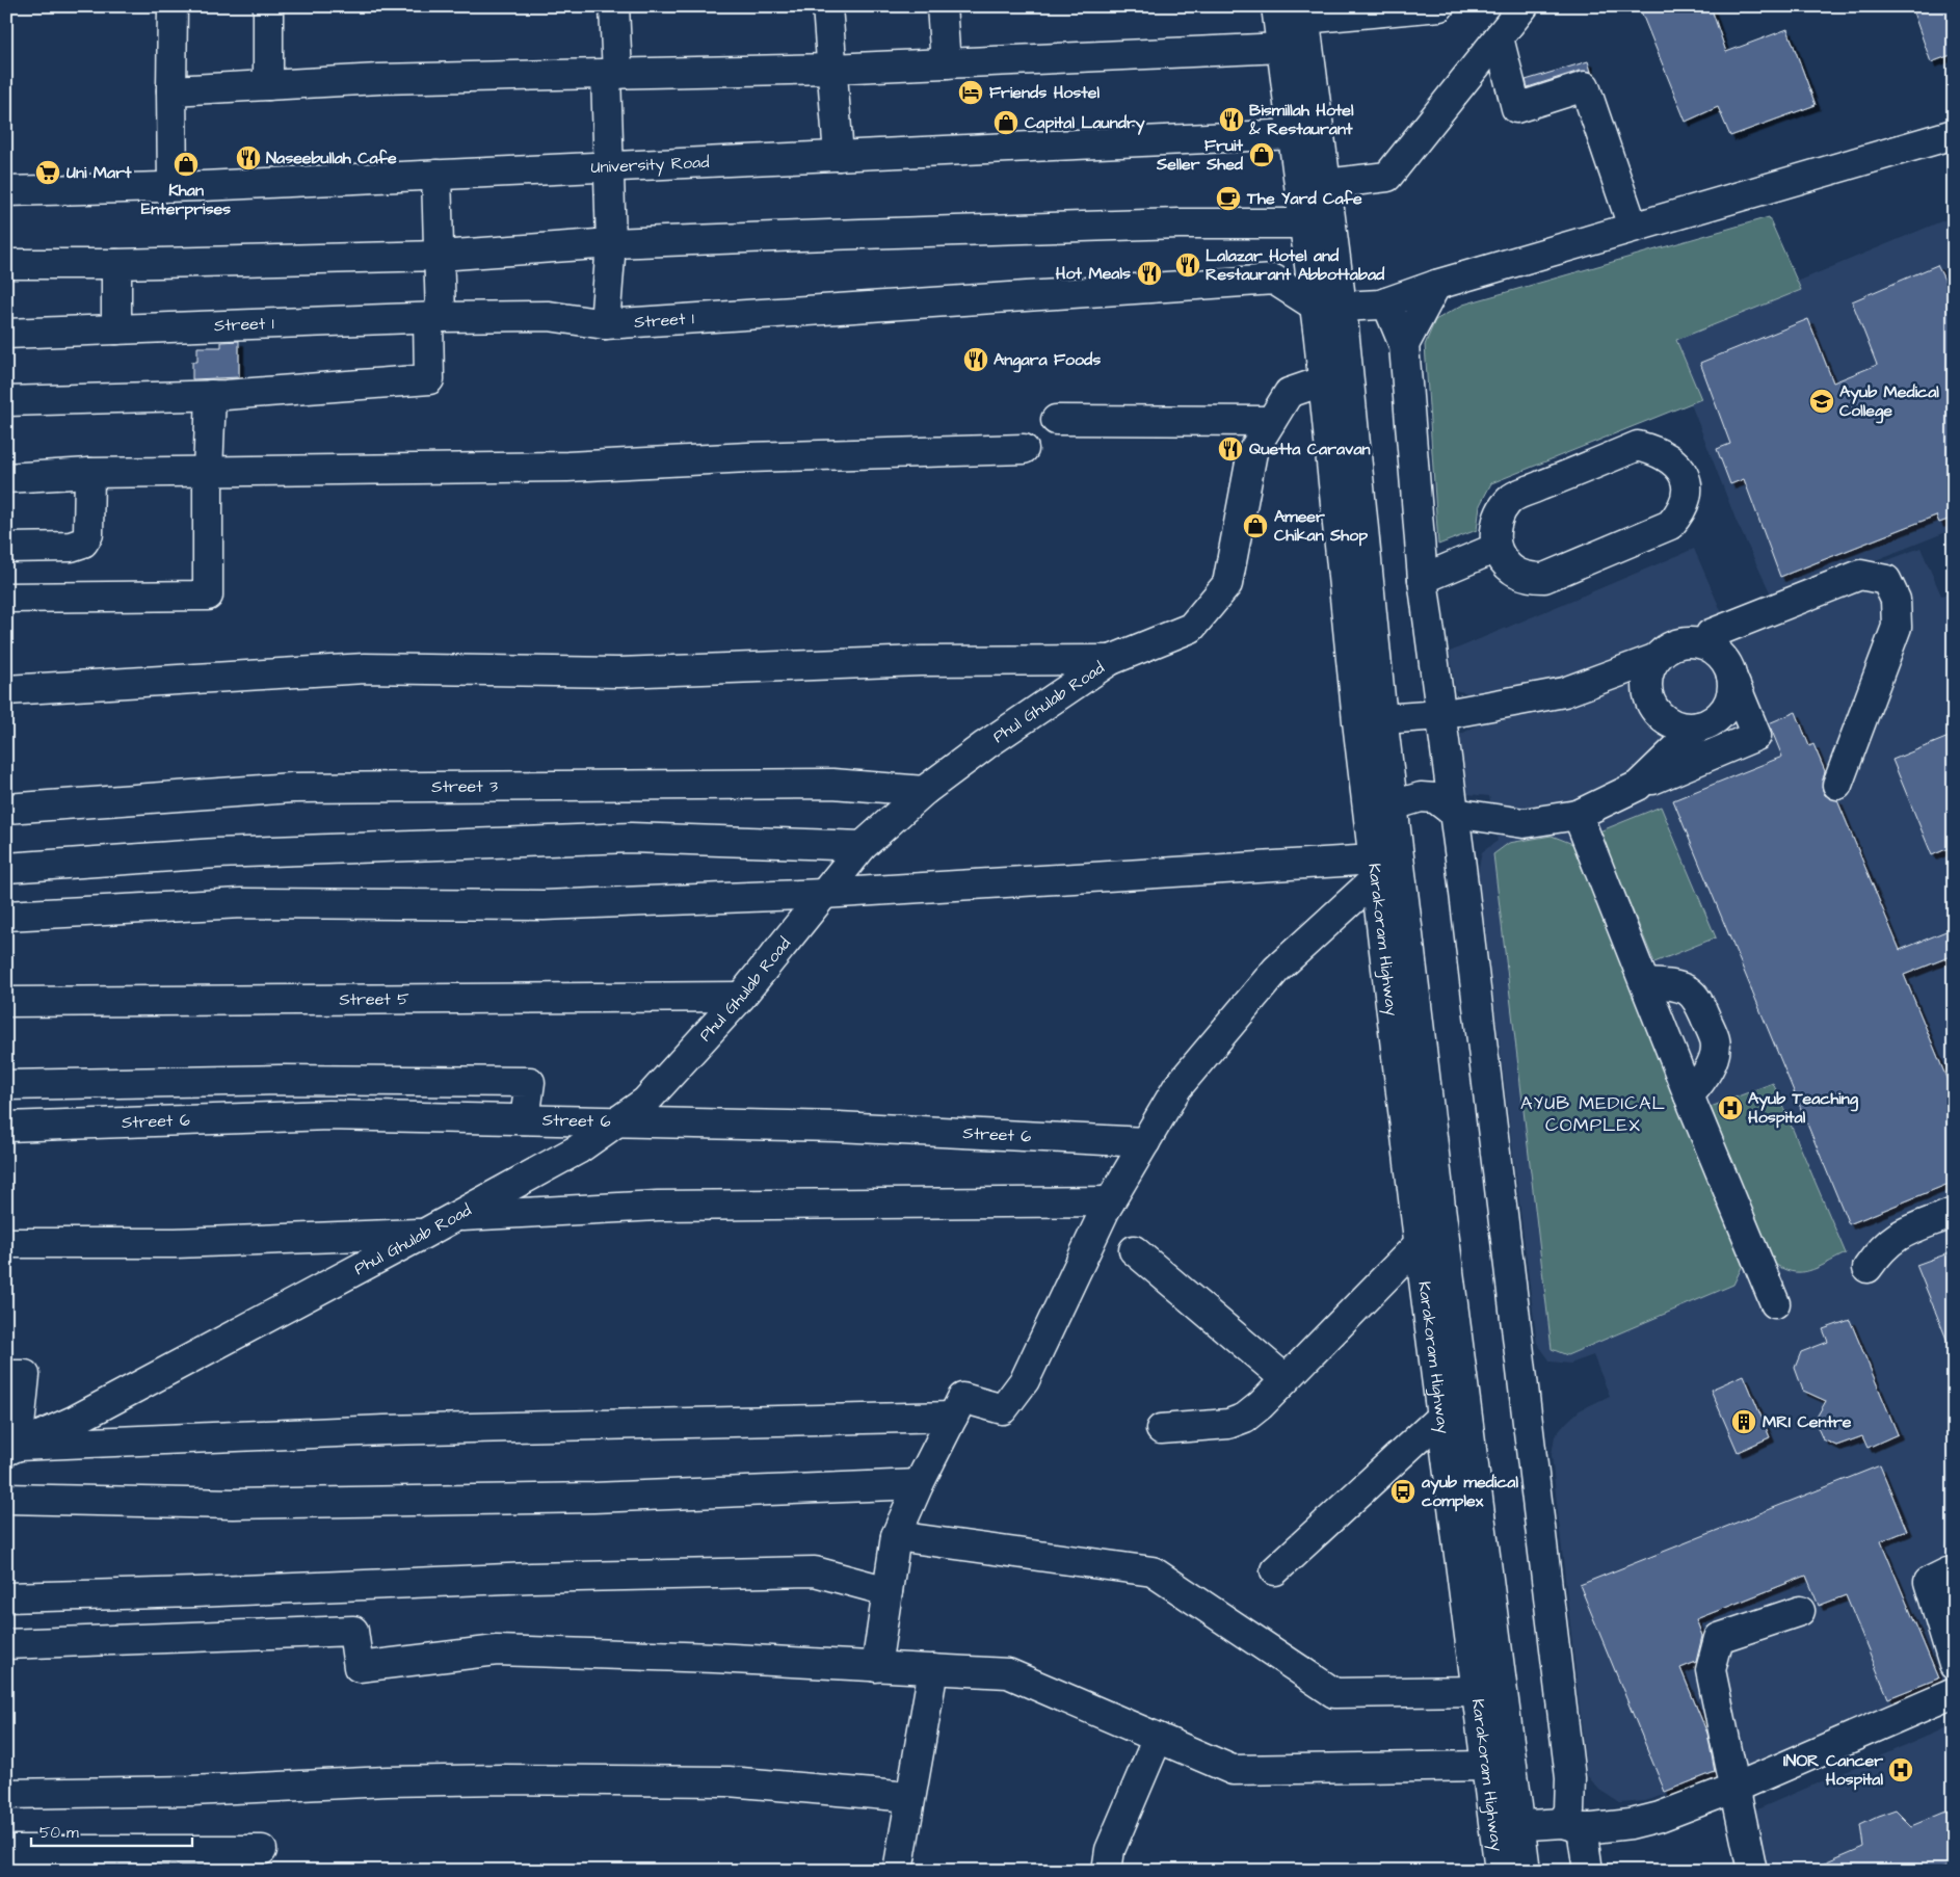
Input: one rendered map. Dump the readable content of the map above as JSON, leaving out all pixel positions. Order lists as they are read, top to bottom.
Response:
{
  "streets": {
    "main road": [
      "University Road",
      "Street 1",
      "Phul Ghulab Road",
      "Street 3",
      "Karakoram Highway",
      "Street 5",
      "Street 6"
    ]
  },
  "crossings": [
    ["University Road", "Karakoram Highway"],
    ["Street 1", "Karakoram Highway"],
    ["Phul Ghulab Road", "Street 3"],
    ["Phul Ghulab Road", "Karakoram Highway"],
    ["Phul Ghulab Road", "Street 5"],
    ["Phul Ghulab Road", "Street 6"]
  ],
  "districts": ["AYUB MEDICAL COMPLEX"],
  "places": {
    "hotel": ["Friends Hostel"],
    "restaurant": [
      "Bismillah Hotel & Restaurant",
      "Naseebullah Cafe",
      "Lalazar Hotel and Restaurant Abbottabad",
      "Hot Meals",
      "Angara Foods",
      "Quetta Caravan"
    ],
    "shop": [
      "Capital Laundry",
      "Fruit Seller Shed",
      "Khan Enterprises",
      "Ameer Chikan Shop"
    ],
    "supermarket": ["Uni Mart"],
    "cafe": ["The Yard Cafe"],
    "school or university": ["Ayub Medical College"],
    "hospital": ["Ayub Teaching Hospital", "INOR Cancer Hospital"],
    "building": ["MRI Centre"],
    "bus stop": ["ayub medical complex"]
  },
  "scale_bar": "50 m"
}
